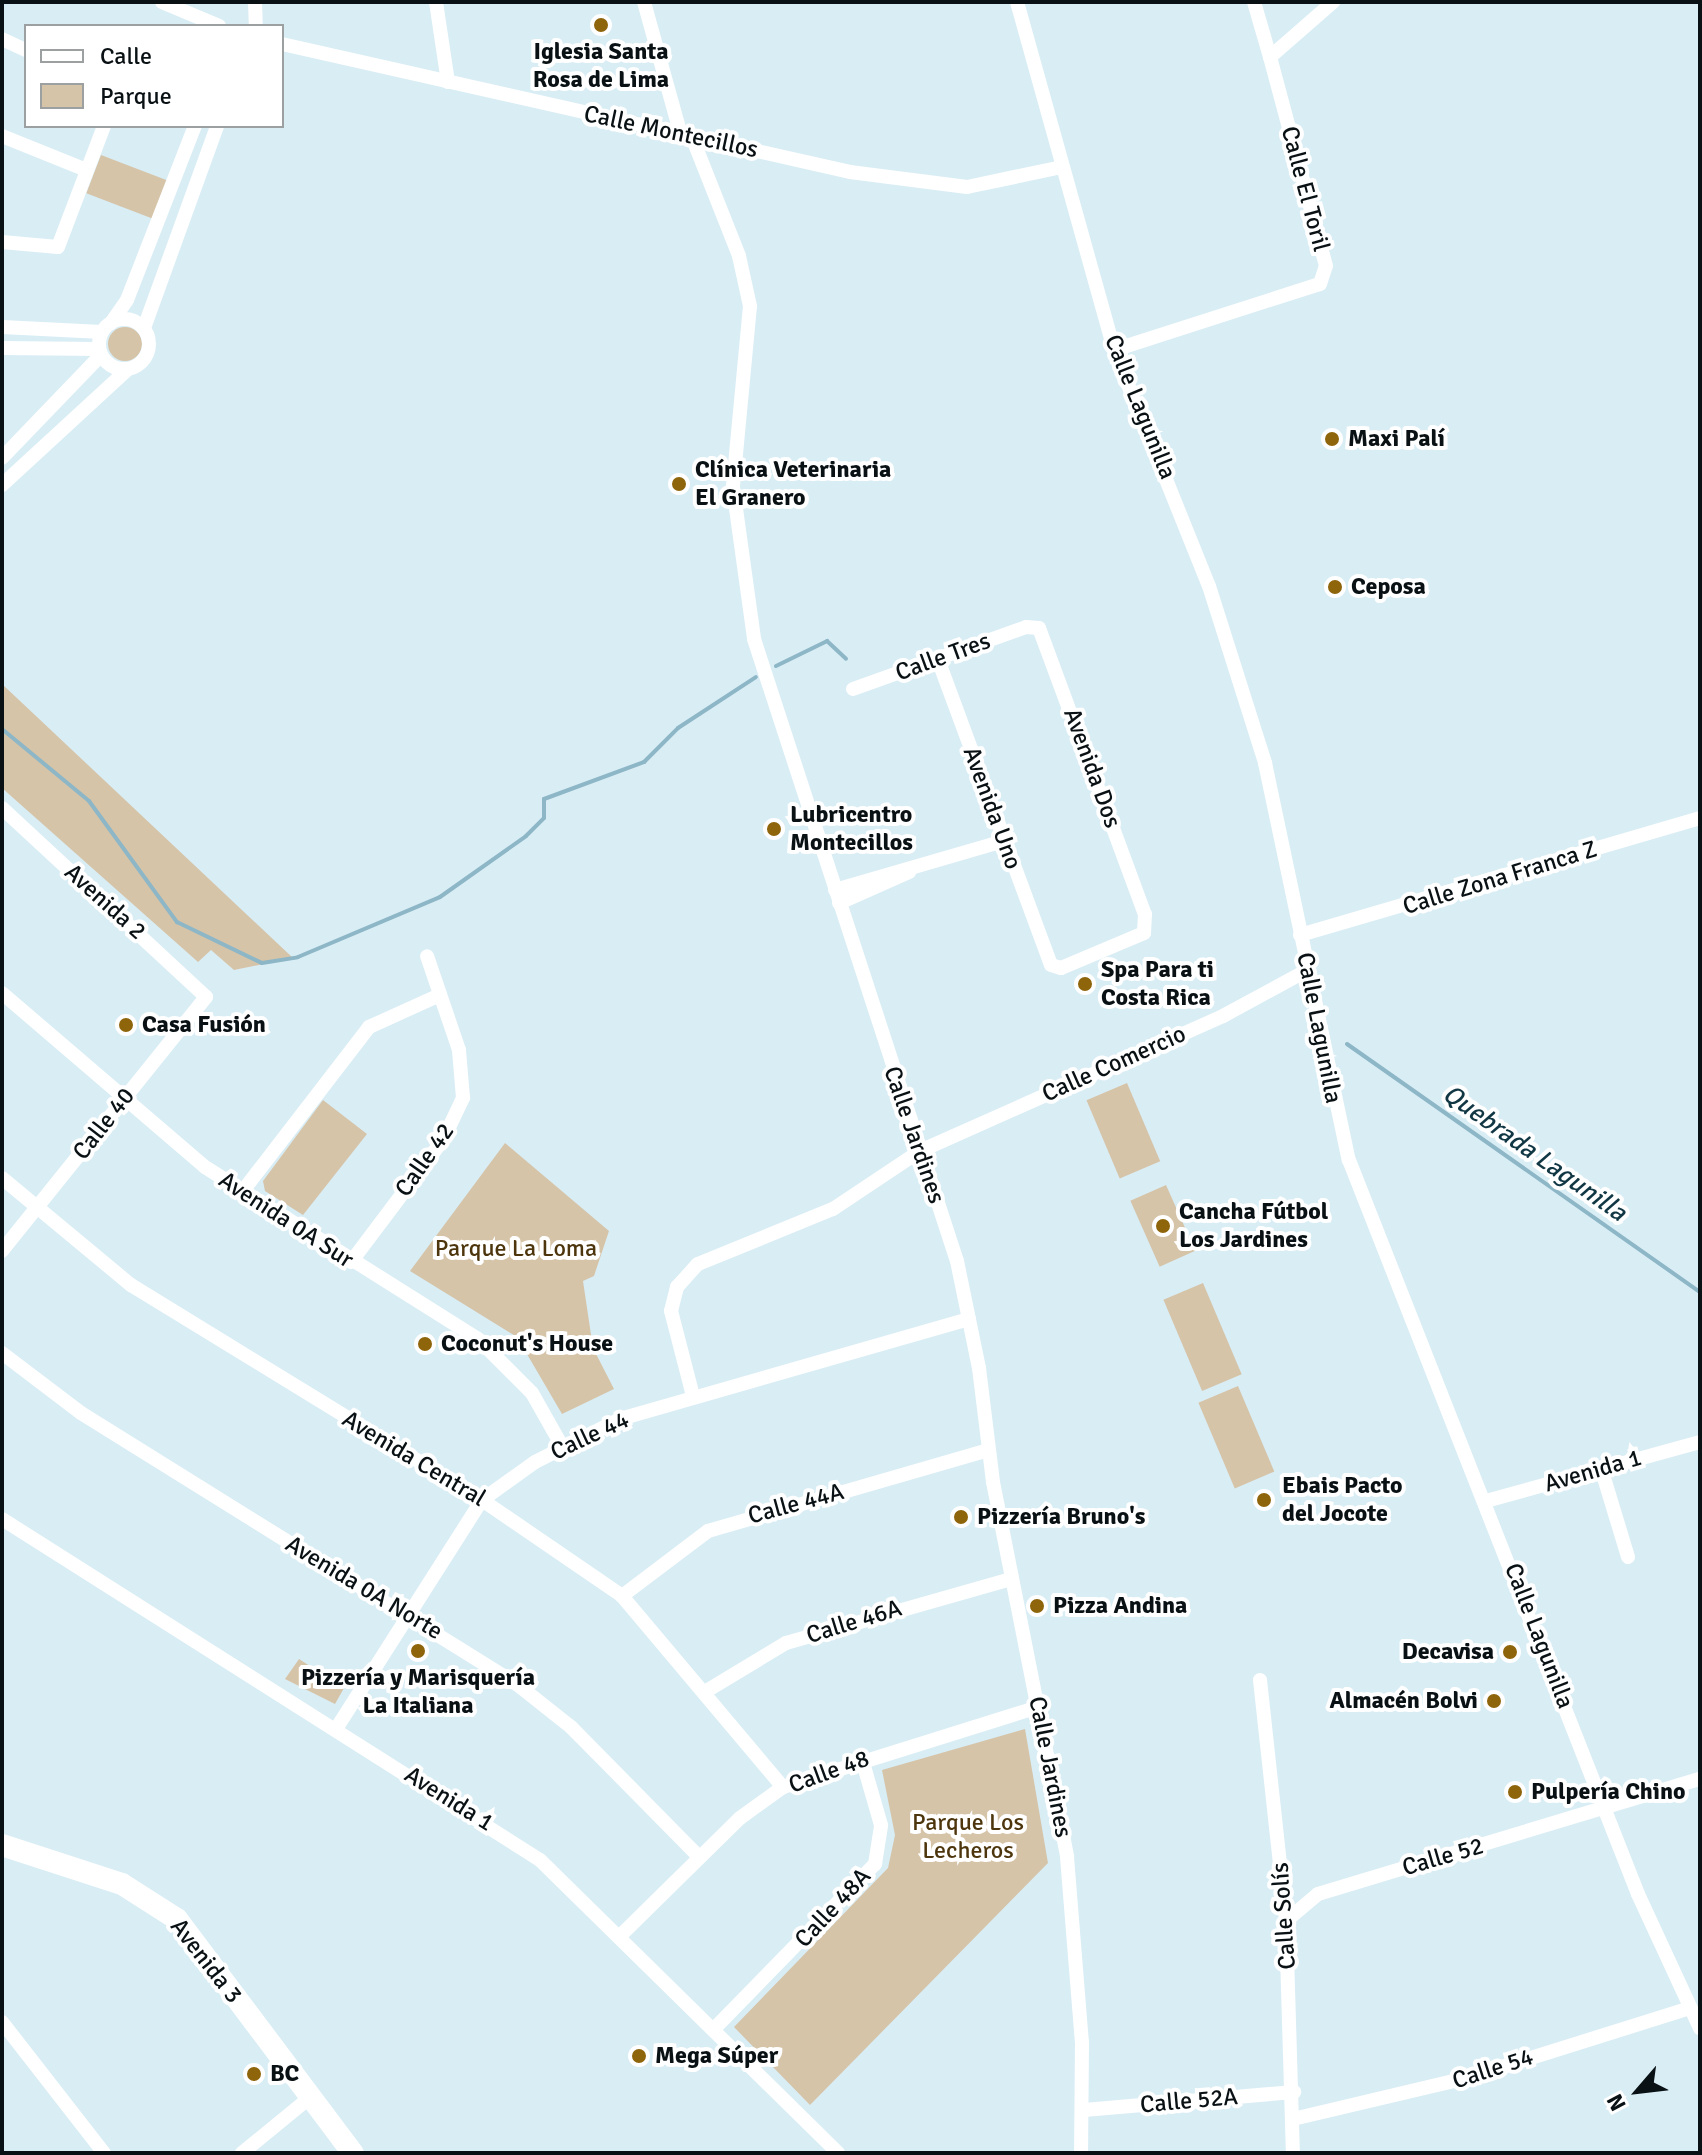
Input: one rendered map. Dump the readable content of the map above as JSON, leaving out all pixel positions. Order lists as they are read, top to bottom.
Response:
{
  "streets": {
    "main road": ["Avenida 3"],
    "street": [
      "Calle Montecillos",
      "Calle El Toril",
      "Calle Lagunilla",
      "Calle Tres",
      "Avenida Dos",
      "Avenida Uno",
      "Calle Zona Franca Z",
      "Avenida 2",
      "Calle Comercio",
      "Calle 40",
      "Calle Jardines",
      "Calle 42",
      "Avenida 0A Sur",
      "Calle 44",
      "Avenida Central",
      "Avenida 1",
      "Calle 44A",
      "Avenida 0A Norte",
      "Calle 46A",
      "Calle 48",
      "Calle 52",
      "Calle 48A",
      "Calle Solís",
      "Calle 54",
      "Calle 52A"
    ]
  },
  "crossings": [
    ["Calle Montecillos", "Calle Lagunilla"],
    ["Calle Montecillos", "Calle Jardines"],
    ["Calle El Toril", "Calle Lagunilla"],
    ["Calle Lagunilla", "Calle Zona Franca Z"],
    ["Calle Lagunilla", "Calle Comercio"],
    ["Calle Lagunilla", "Avenida 1"],
    ["Calle Lagunilla", "Calle 52"],
    ["Calle Lagunilla", "Calle 54"],
    ["Calle Tres", "Avenida Dos"],
    ["Calle Tres", "Avenida Uno"],
    ["Avenida Dos", "Avenida Uno"],
    ["Avenida 2", "Calle 40"],
    ["Calle Comercio", "Calle Jardines"],
    ["Calle 40", "Avenida 0A Sur"],
    ["Calle 40", "Avenida Central"],
    ["Calle Jardines", "Calle 44"],
    ["Calle Jardines", "Calle 44A"],
    ["Calle Jardines", "Calle 46A"],
    ["Calle Jardines", "Calle 48"],
    ["Calle Jardines", "Calle 52A"],
    ["Calle 42", "Avenida 0A Sur"],
    ["Avenida 0A Sur", "Calle 44"],
    ["Calle 44", "Avenida Central"],
    ["Calle 44", "Avenida 1"],
    ["Calle 44", "Avenida 0A Norte"],
    ["Avenida Central", "Calle 44A"],
    ["Avenida Central", "Calle 46A"],
    ["Avenida Central", "Calle 48"],
    ["Avenida 1", "Calle 48"],
    ["Avenida 1", "Calle 48A"],
    ["Avenida 0A Norte", "Calle 48"],
    ["Calle 48", "Calle 48A"],
    ["Calle 52", "Calle Solís"],
    ["Calle Solís", "Calle 54"],
    ["Calle Solís", "Calle 52A"]
  ],
  "water": ["Quebrada Lagunilla"],
  "parks": ["Parque La Loma", "Parque Los Lecheros"],
  "places": [
    "Iglesia Santa Rosa de Lima",
    "Maxi Palí",
    "Clínica Veterinaria El Granero",
    "Ceposa",
    "Lubricentro Montecillos",
    "Spa Para ti Costa Rica",
    "Casa Fusión",
    "Cancha Fútbol Los Jardines",
    "Coconut's House",
    "Ebais Pacto del Jocote",
    "Pizzería Bruno's",
    "Pizza Andina",
    "Pizzería y Marisquería La Italiana",
    "Decavisa",
    "Almacén Bolvi",
    "Pulpería Chino",
    "Mega Súper",
    "BC"
  ],
  "legend": ["Calle", "Parque"],
  "north": "bottom left"
}
